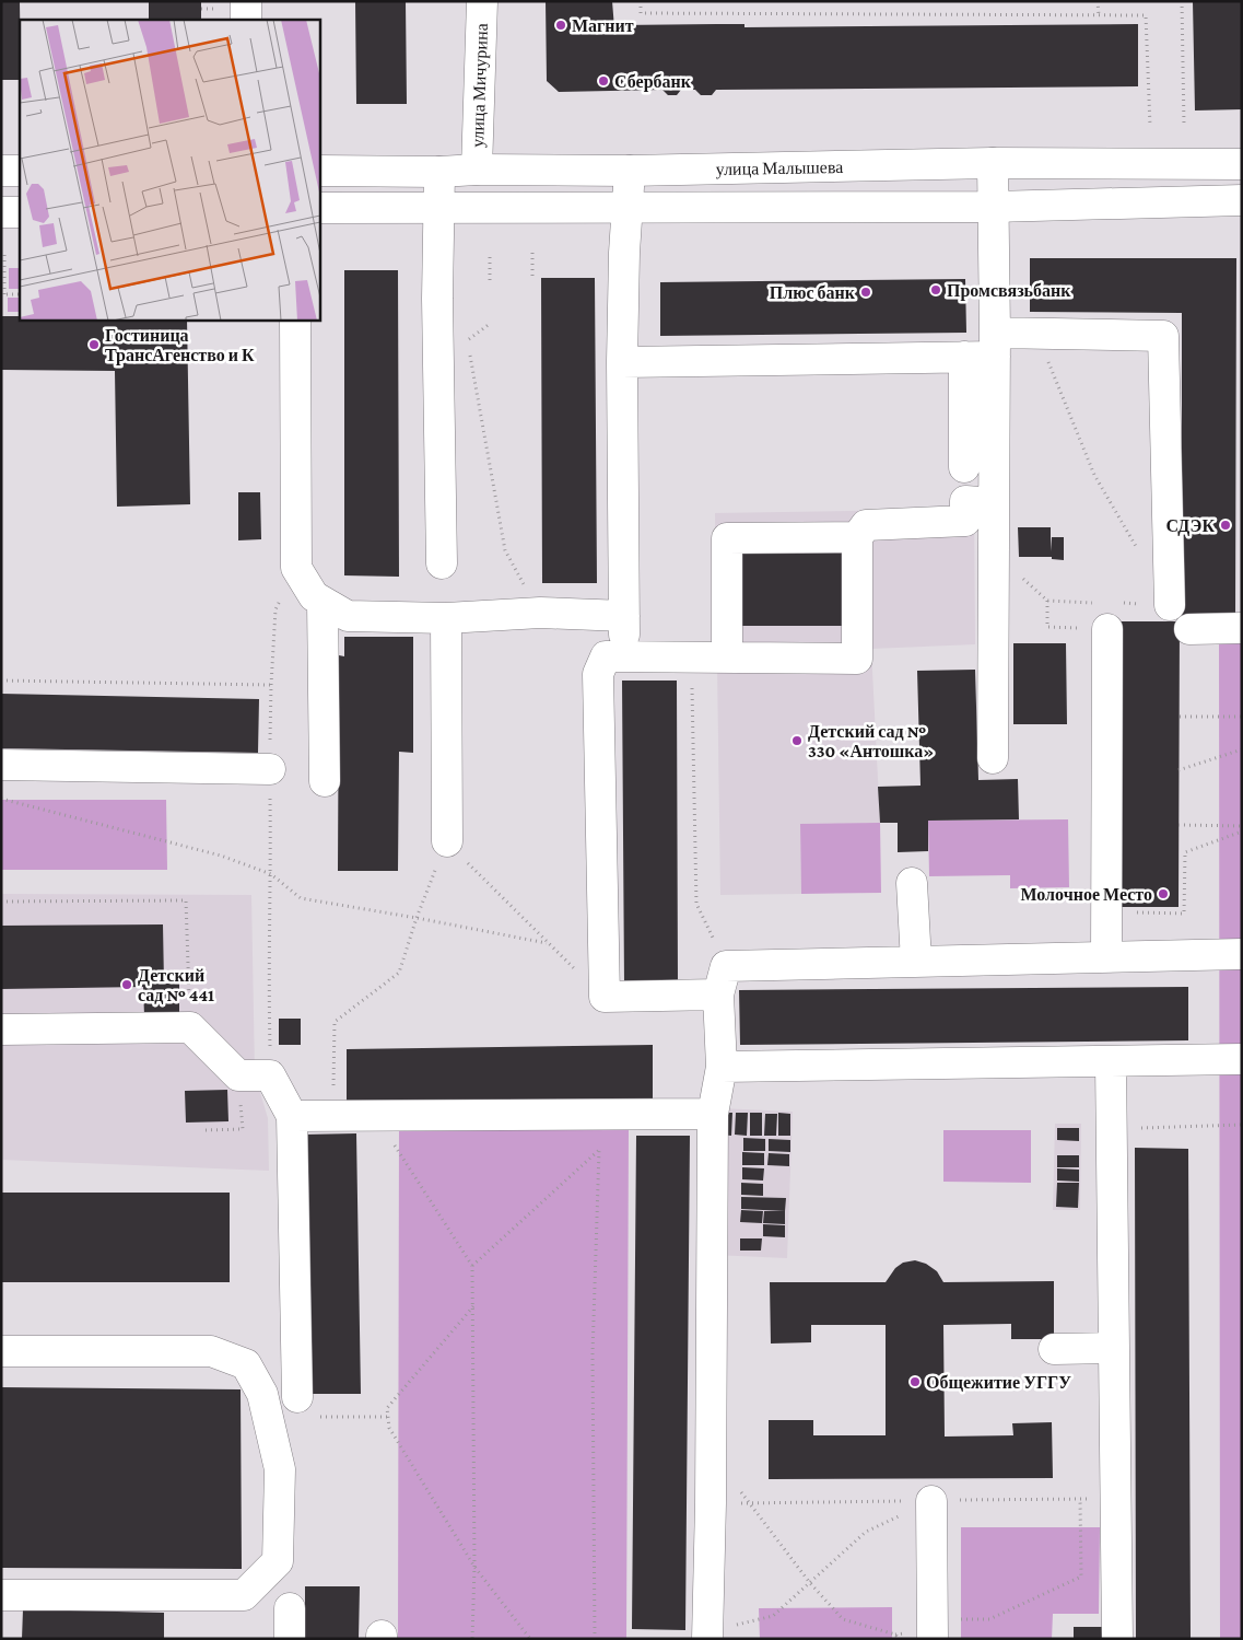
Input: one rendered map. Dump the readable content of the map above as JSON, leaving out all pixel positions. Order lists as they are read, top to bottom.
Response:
{
  "streets": {
    "main road": ["улица Мичурина", "улица Малышева"]
  },
  "crossings": [
    ["улица Мичурина", "улица Малышева"]
  ],
  "places": [
    "Магнит",
    "Сбербанк",
    "Промсвязьбанк",
    "Плюс банк",
    "Гостиница ТрансАгенство и К",
    "СДЭК",
    "Детский сад № 330 «Антошка»",
    "Молочное Место",
    "Детский сад № 441",
    "Общежитие УГГУ"
  ]
}
